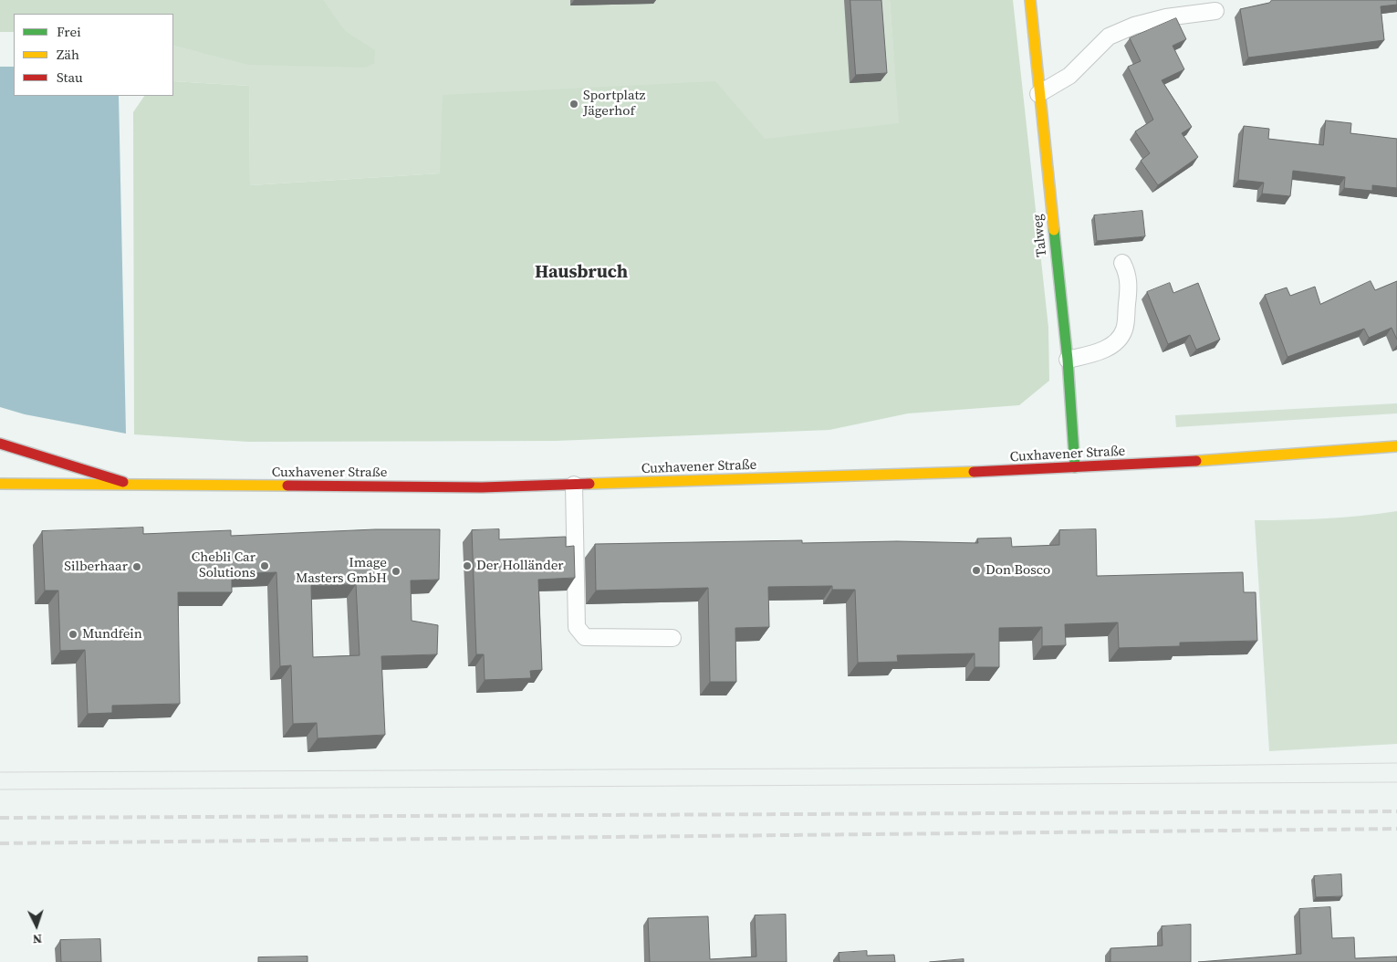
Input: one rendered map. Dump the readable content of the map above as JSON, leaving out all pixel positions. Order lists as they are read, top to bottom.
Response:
{
  "streets": {
    "main road": ["Talweg", "Cuxhavener Straße"]
  },
  "crossings": [
    ["Talweg", "Cuxhavener Straße"]
  ],
  "districts": ["Hausbruch"],
  "places": [
    "Sportplatz Jägerhof",
    "Chebli Car Solutions",
    "Der Holländer",
    "Silberhaar",
    "Don Bosco",
    "Image Masters GmbH",
    "Mundfein"
  ],
  "legend": ["Frei", "Zäh", "Stau"],
  "north": "bottom"
}
